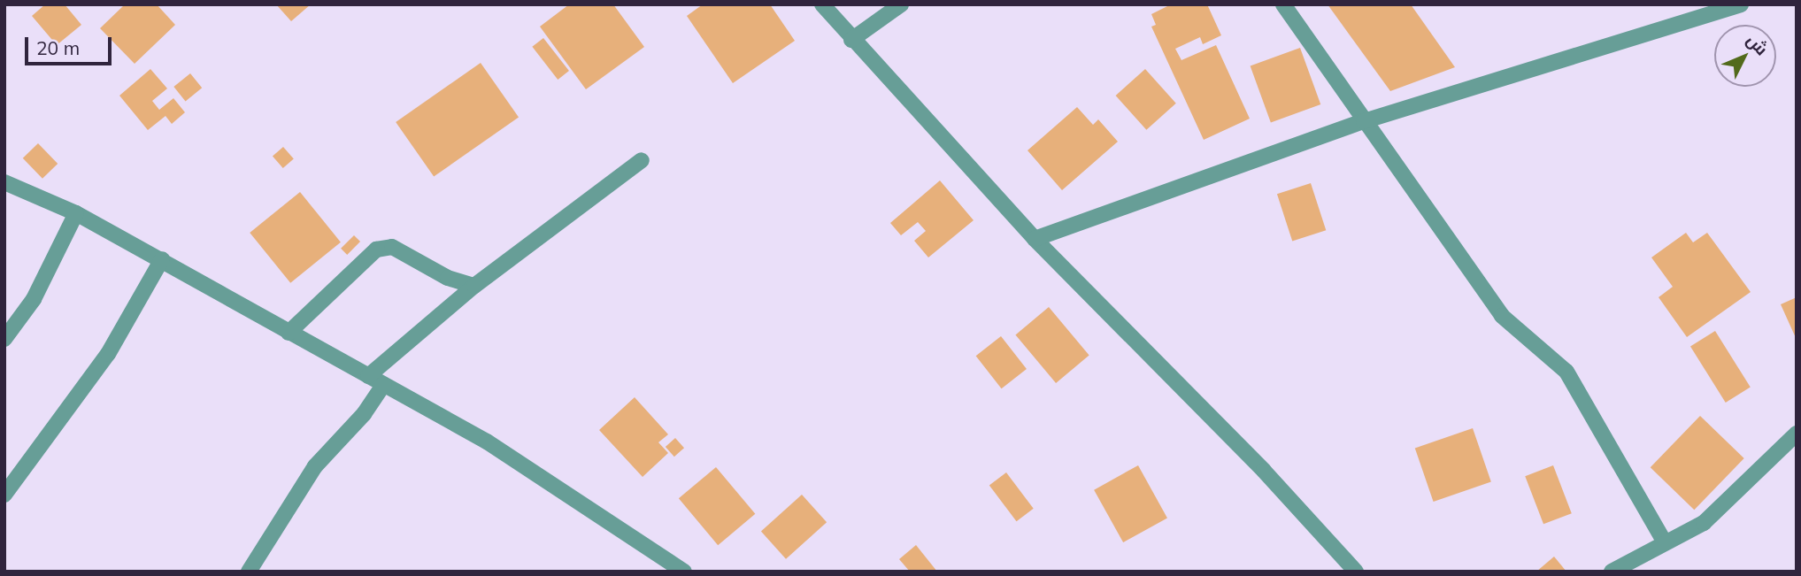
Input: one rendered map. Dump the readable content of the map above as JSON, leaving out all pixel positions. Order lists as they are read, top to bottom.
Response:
{
  "scale_bar": "20 m",
  "north": "top right"
}
